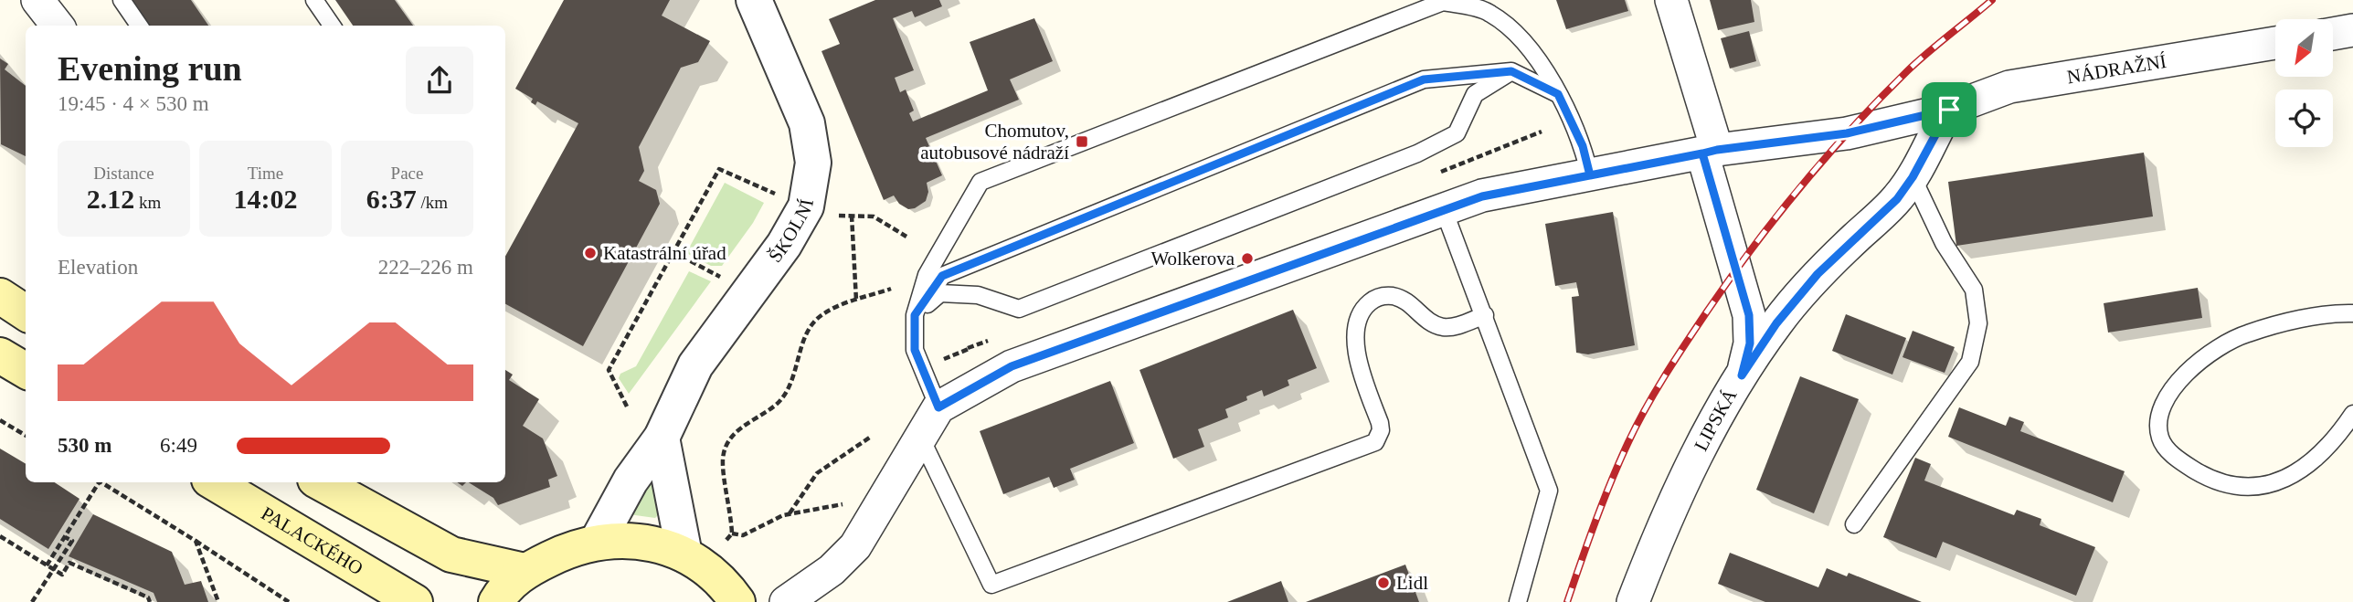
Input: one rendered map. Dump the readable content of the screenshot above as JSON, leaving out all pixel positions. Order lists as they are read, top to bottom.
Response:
{
  "streets": {
    "main road": ["PALACKÉHO"],
    "street": ["NÁDRAŽNÍ", "ŠKOLNÍ", "LIPSKÁ"]
  },
  "crossings": [
    ["NÁDRAŽNÍ", "LIPSKÁ"]
  ],
  "places": {
    "transit": ["Chomutov, autobusové nádraží"],
    "other": ["Katastrální úřad", "Wolkerova", "Lidl"]
  },
  "north": "bottom left",
  "page": {
    "heading": ["Evening run", "19:45 · 4 × 530 m"],
    "stats": [
      ["Distance", "2.12 km"],
      ["Time", "14:02"],
      ["Pace", "6:37 /km"]
    ],
    "chart": ["Elevation", "222–226 m"],
    "list": [
      {
        "name": "530 m",
        "note": "6:49"
      }
    ]
  }
}
